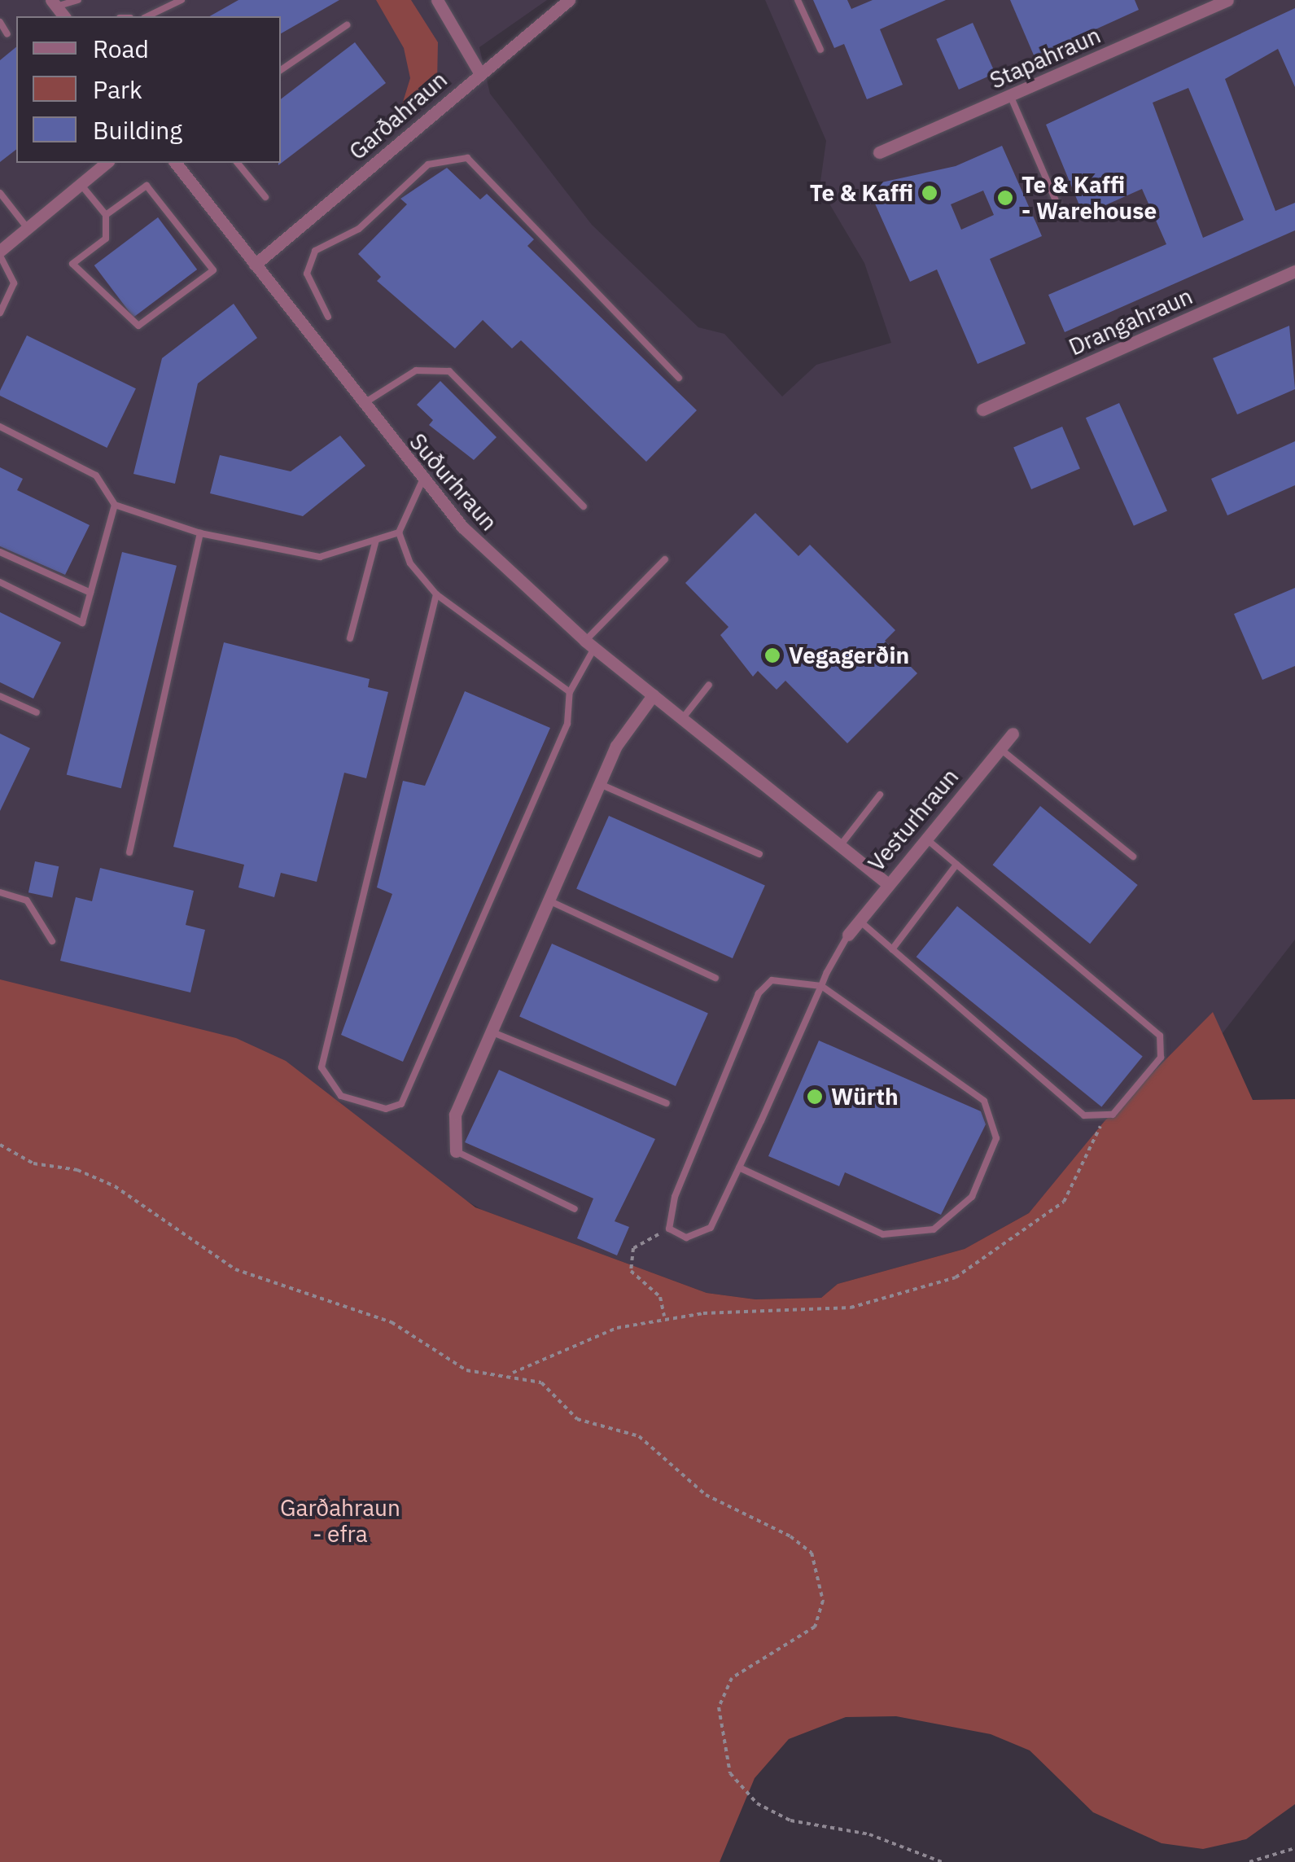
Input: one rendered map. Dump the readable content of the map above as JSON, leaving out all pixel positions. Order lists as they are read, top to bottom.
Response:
{
  "streets": {
    "street": [
      "Stapahraun",
      "Garðahraun",
      "Drangahraun",
      "Suðurhraun",
      "Vesturhraun"
    ]
  },
  "crossings": [
    ["Garðahraun", "Suðurhraun"],
    ["Suðurhraun", "Vesturhraun"]
  ],
  "parks": ["Garðahraun - efra"],
  "places": [
    "Te & Kaffi",
    "Te & Kaffi - Warehouse",
    "Vegagerðin",
    "Würth"
  ],
  "legend": ["Road", "Park", "Building"]
}
